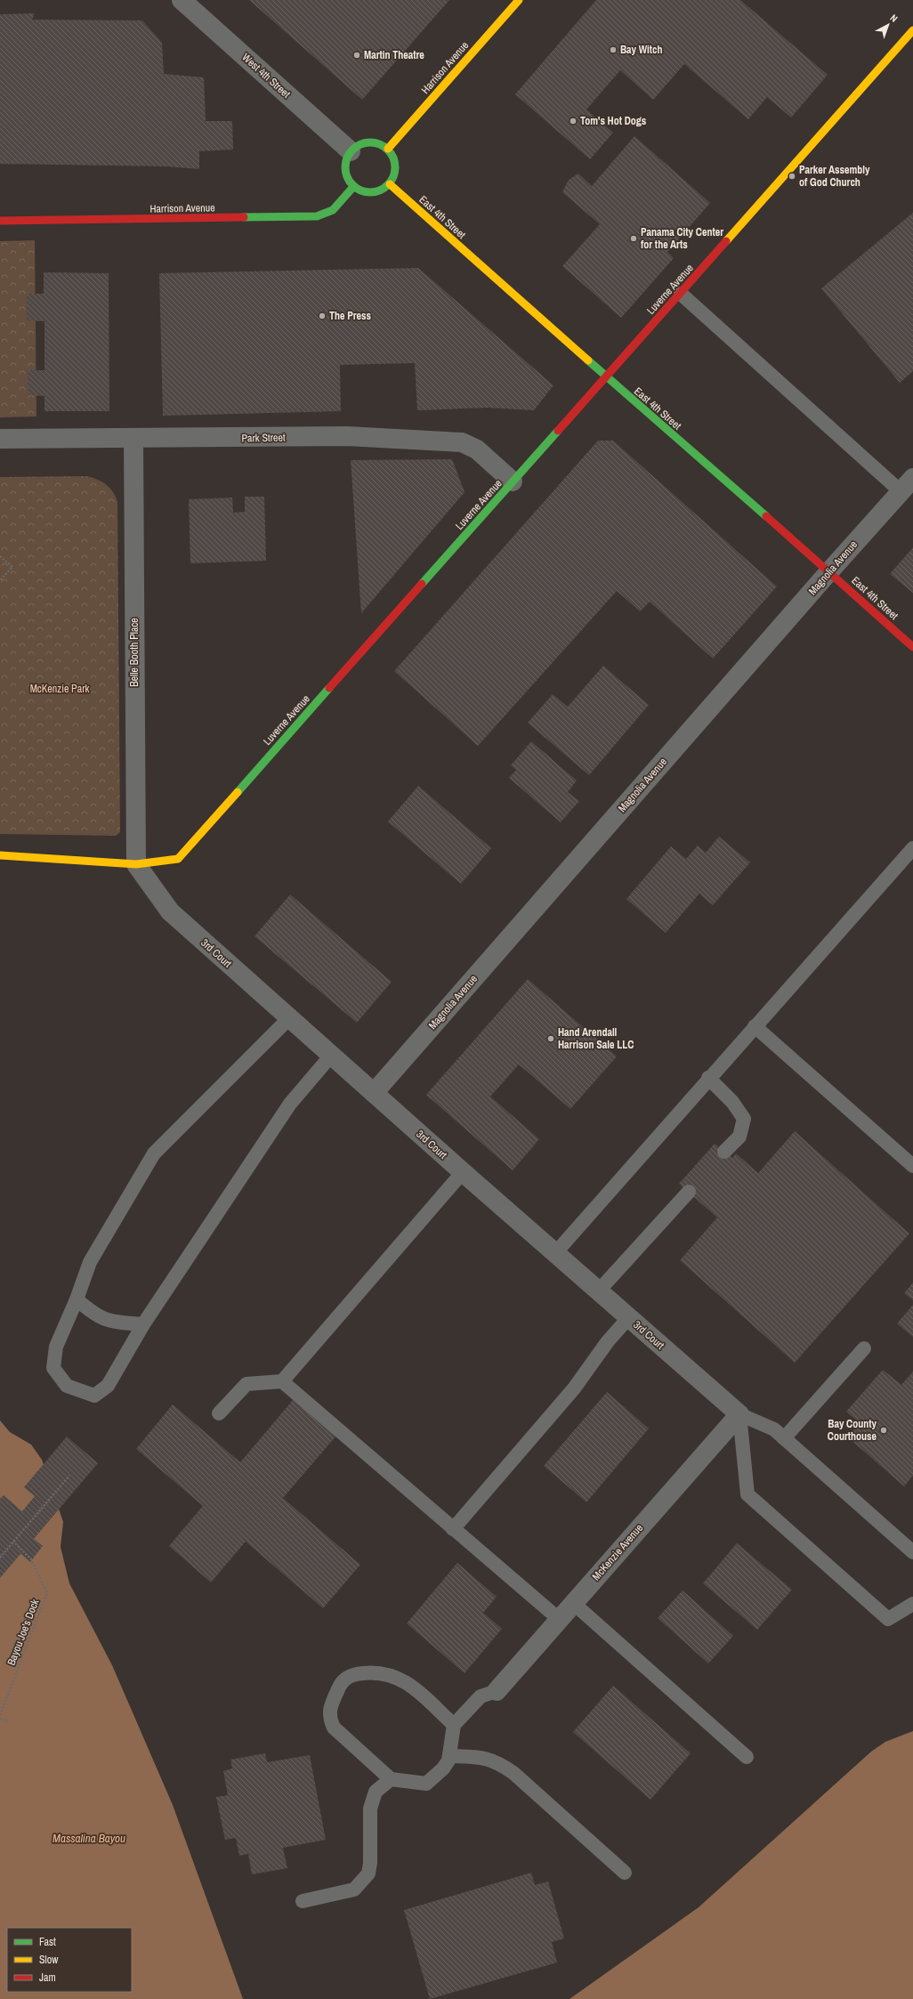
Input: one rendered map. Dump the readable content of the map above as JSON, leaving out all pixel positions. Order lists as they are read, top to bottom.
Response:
{
  "streets": {
    "street": [
      "Harrison Avenue",
      "West 4th Street",
      "East 4th Street",
      "Luverne Avenue",
      "Park Street",
      "Magnolia Avenue",
      "Belle Booth Place",
      "3rd Court",
      "McKenzie Avenue"
    ],
    "path": ["Bayou Joe's Dock"]
  },
  "crossings": [
    ["Harrison Avenue", "West 4th Street"],
    ["Harrison Avenue", "East 4th Street"],
    ["West 4th Street", "East 4th Street"],
    ["East 4th Street", "Luverne Avenue"],
    ["East 4th Street", "Magnolia Avenue"],
    ["Luverne Avenue", "Park Street"],
    ["Luverne Avenue", "Belle Booth Place"],
    ["Luverne Avenue", "3rd Court"],
    ["Park Street", "Belle Booth Place"],
    ["Magnolia Avenue", "3rd Court"],
    ["Belle Booth Place", "3rd Court"],
    ["3rd Court", "McKenzie Avenue"]
  ],
  "water": ["Massalina Bayou"],
  "parks": ["McKenzie Park"],
  "places": [
    "Bay Witch",
    "Martin Theatre",
    "Tom's Hot Dogs",
    "Parker Assembly of God Church",
    "Panama City Center for the Arts",
    "The Press",
    "Hand Arendall Harrison Sale LLC",
    "Bay County Courthouse"
  ],
  "legend": ["Fast", "Slow", "Jam"],
  "north": "top right"
}
